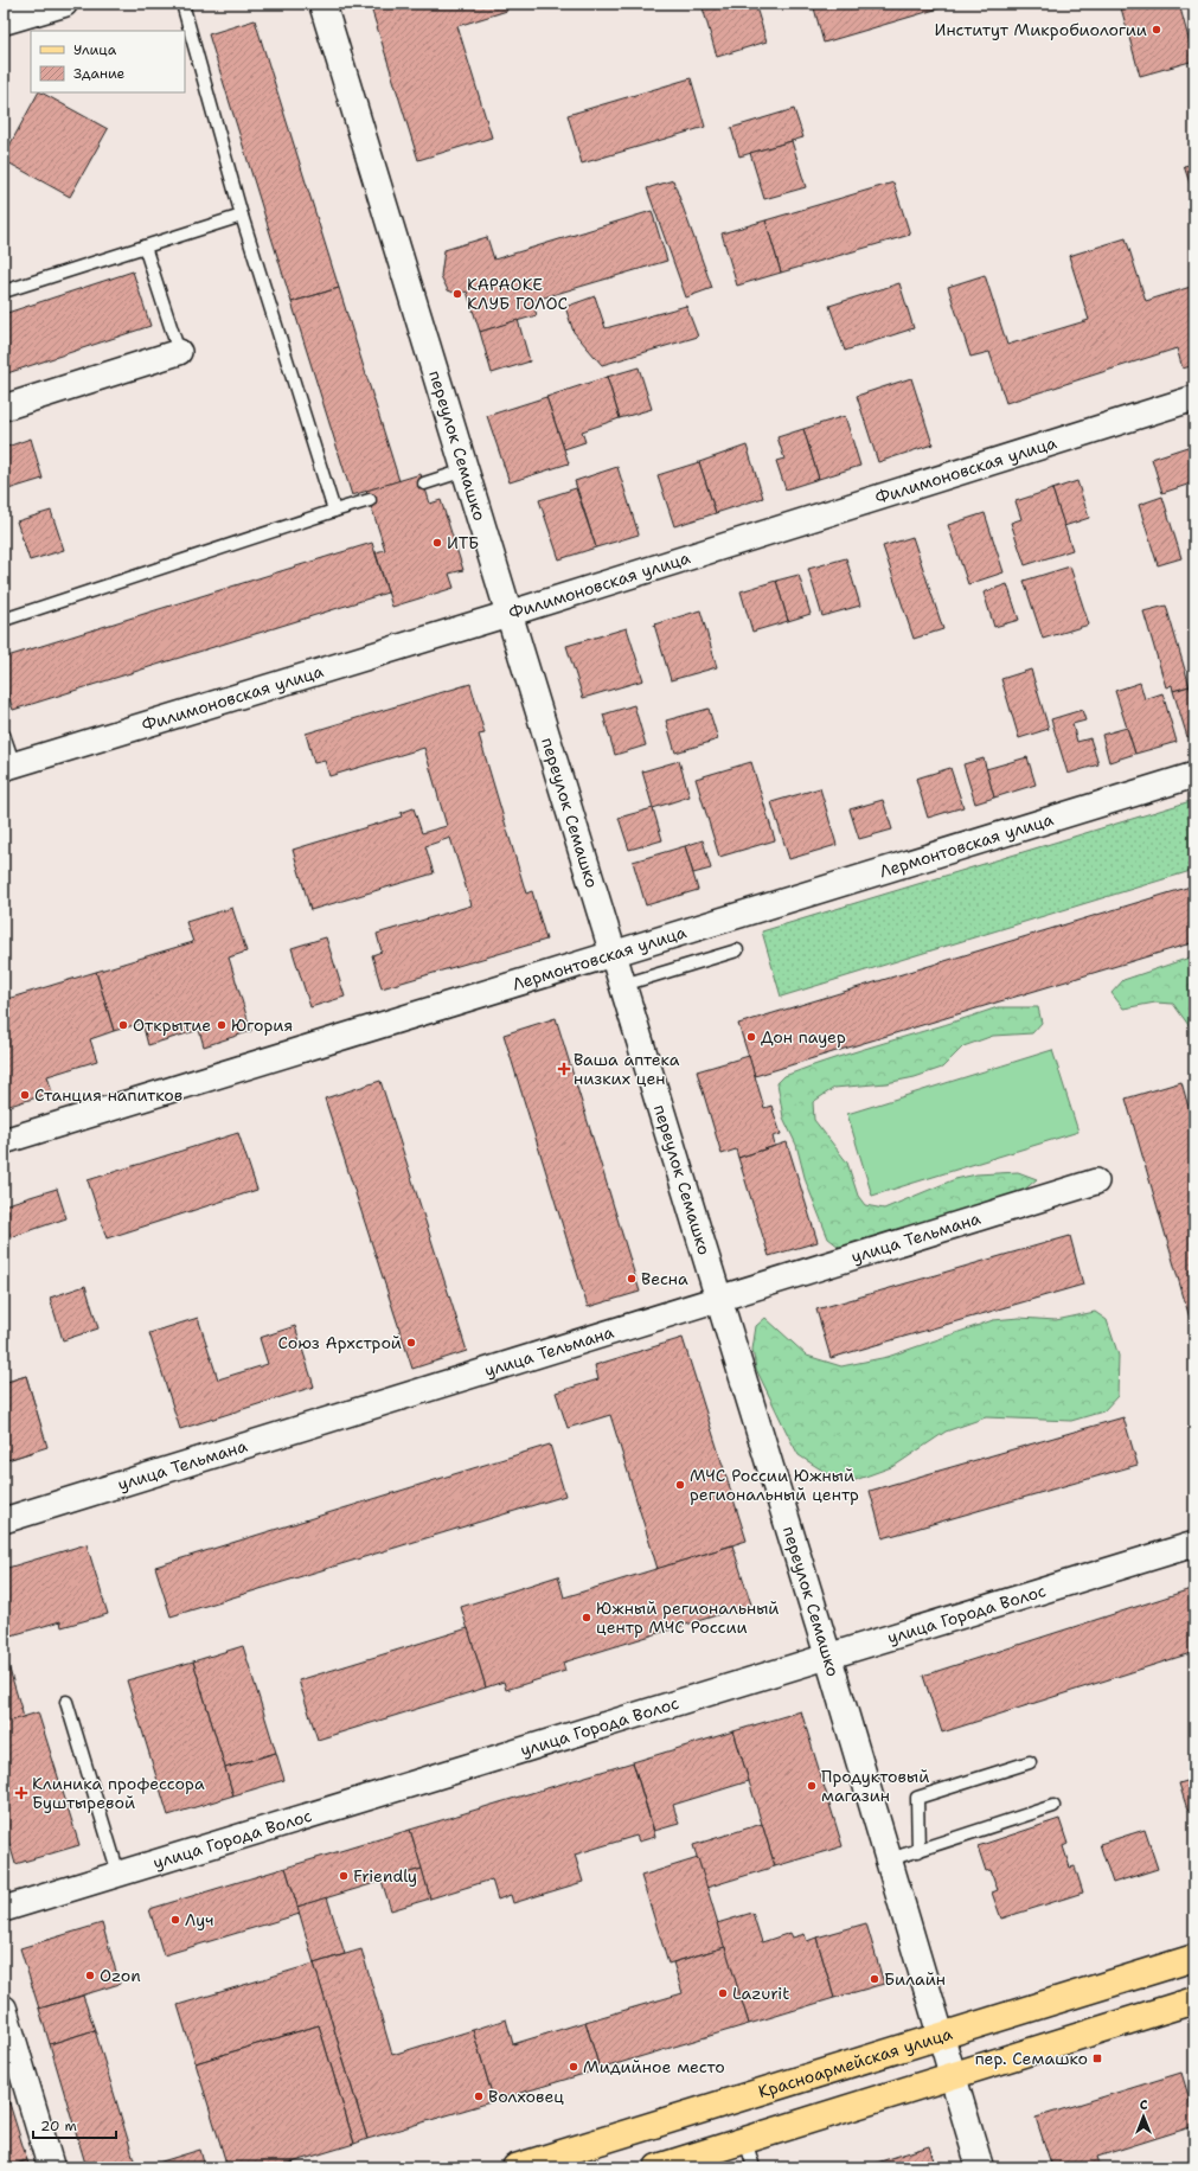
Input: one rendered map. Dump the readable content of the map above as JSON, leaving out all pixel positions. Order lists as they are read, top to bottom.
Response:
{
  "streets": {
    "main road": ["Красноармейская улица"],
    "street": [
      "переулок Семашко",
      "Филимоновская улица",
      "Лермонтовская улица",
      "улица Тельмана",
      "улица Города Волос"
    ]
  },
  "crossings": [
    ["переулок Семашко", "Филимоновская улица"],
    ["переулок Семашко", "Лермонтовская улица"],
    ["переулок Семашко", "улица Тельмана"],
    ["переулок Семашко", "улица Города Волос"],
    ["переулок Семашко", "Красноармейская улица"]
  ],
  "places": {
    "other": [
      "Институт Микробиологии",
      "КАРАОКЕ КЛУБ ГОЛОС",
      "ИТБ",
      "Открытие",
      "Югория",
      "Дон пауер",
      "Станция напитков",
      "Весна",
      "Союз Архстрой",
      "МЧС России Южный региональный центр",
      "Южный региональный центр МЧС России",
      "Продуктовый магазин",
      "Friendly",
      "Луч",
      "Ozon",
      "Билайн",
      "Lazurit",
      "Мидийное место",
      "Волховец"
    ],
    "health": ["Ваша аптека низких цен", "Клиника профессора Буштыревой"],
    "transit": ["пер. Семашко"]
  },
  "legend": ["Улица", "Здание"],
  "scale_bar": "20 m",
  "north": "top"
}
